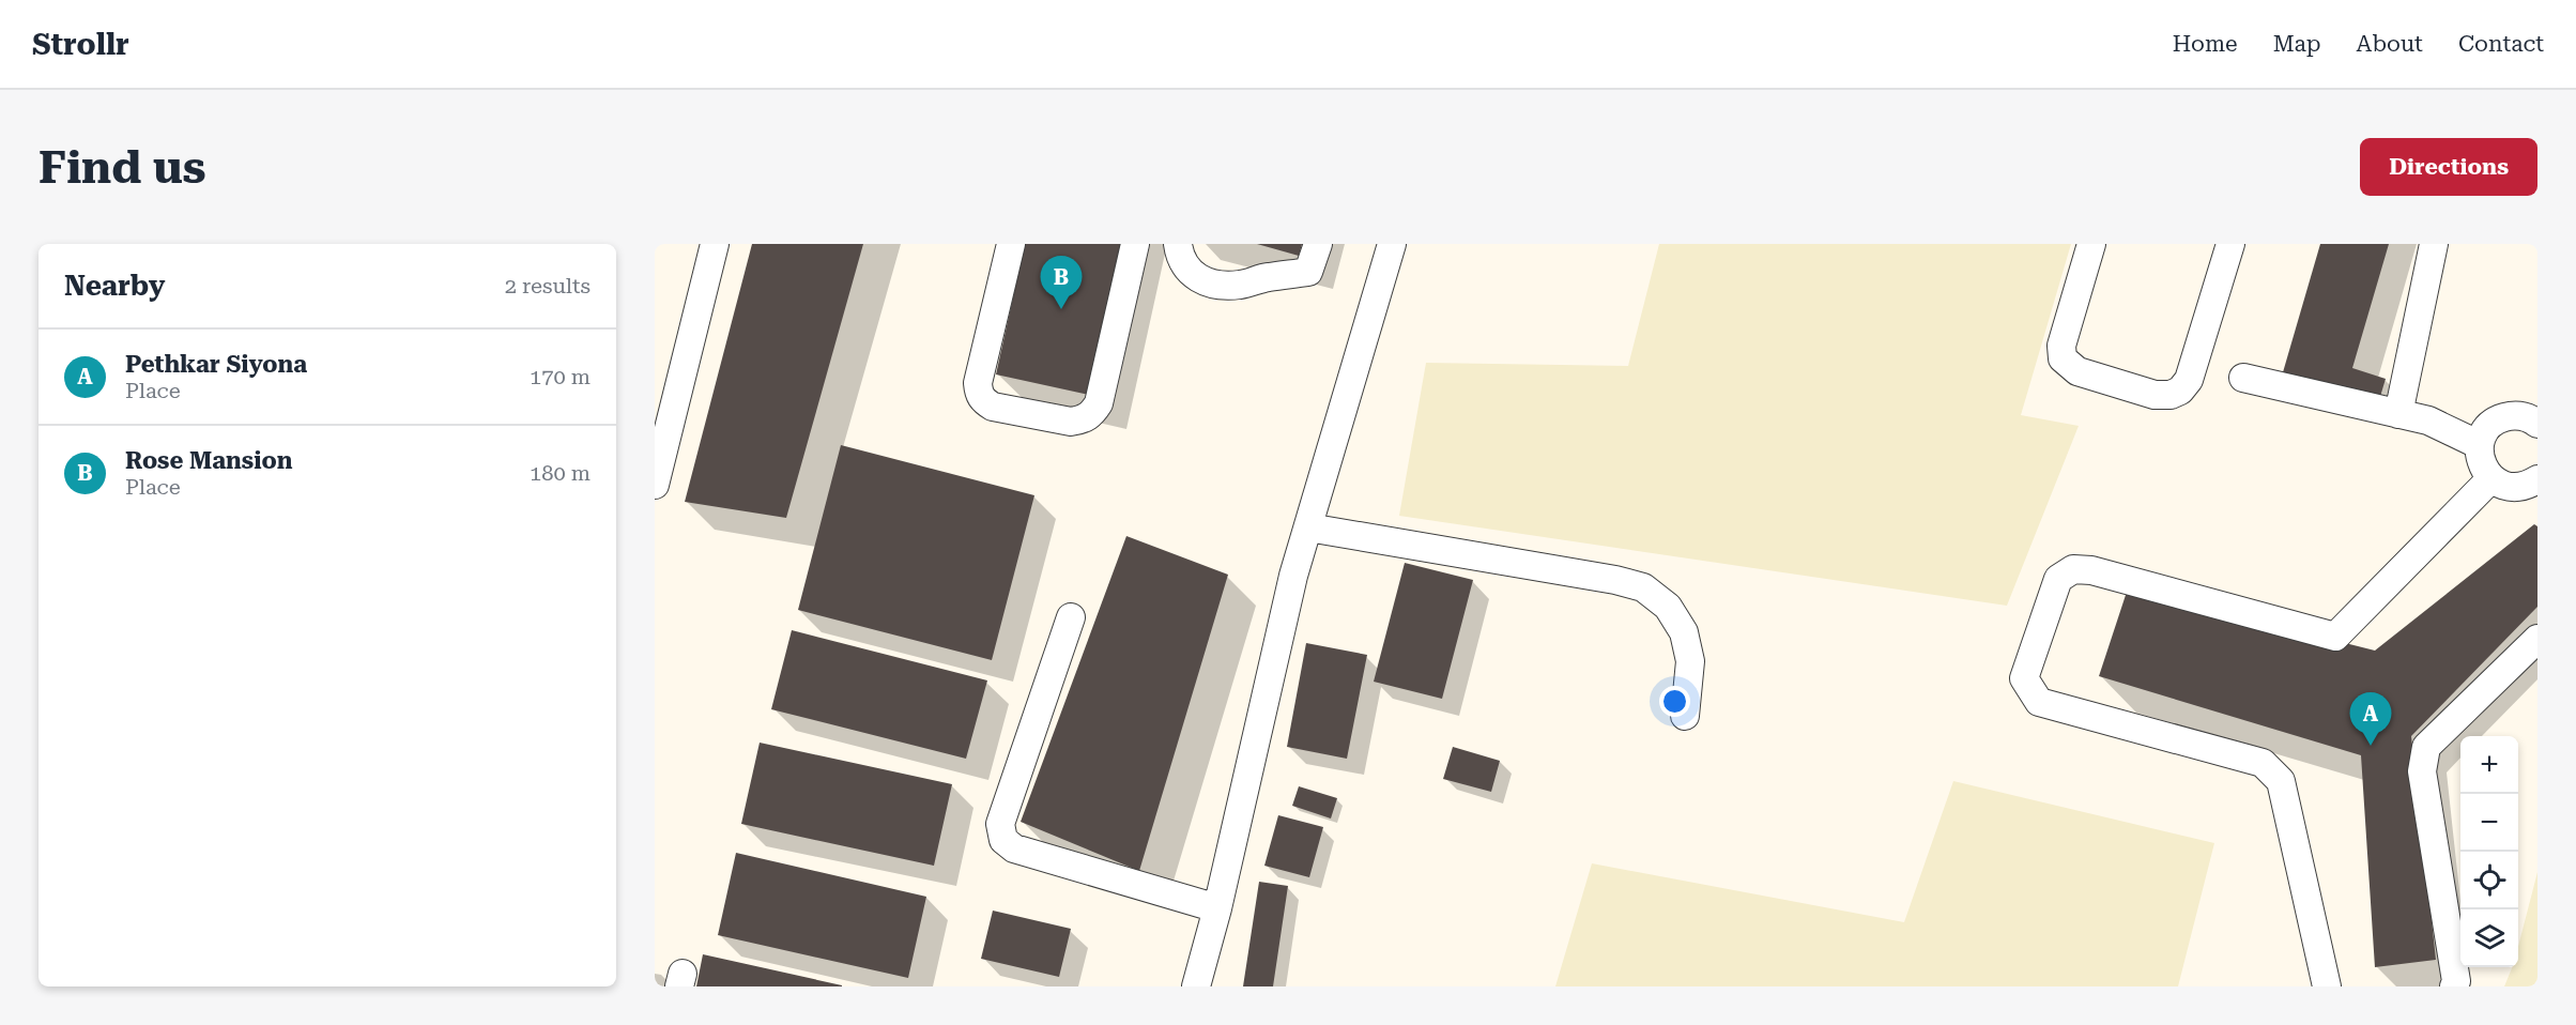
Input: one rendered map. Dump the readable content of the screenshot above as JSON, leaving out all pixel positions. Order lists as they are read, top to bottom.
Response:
{
  "page": {
    "header": "Strollr",
    "nav": [
      "Home",
      "Map",
      "About",
      "Contact"
    ],
    "buttons": "Directions",
    "title": "Find us",
    "heading": ["Nearby", "2 results"],
    "pins": ["B", "A"],
    "list": [
      {
        "mark": "A",
        "name": "Pethkar Siyona",
        "note": "Place",
        "value": "170 m"
      },
      {
        "mark": "B",
        "name": "Rose Mansion",
        "note": "Place",
        "value": "180 m"
      }
    ],
    "map_buttons": ["+", "−"]
  }
}
